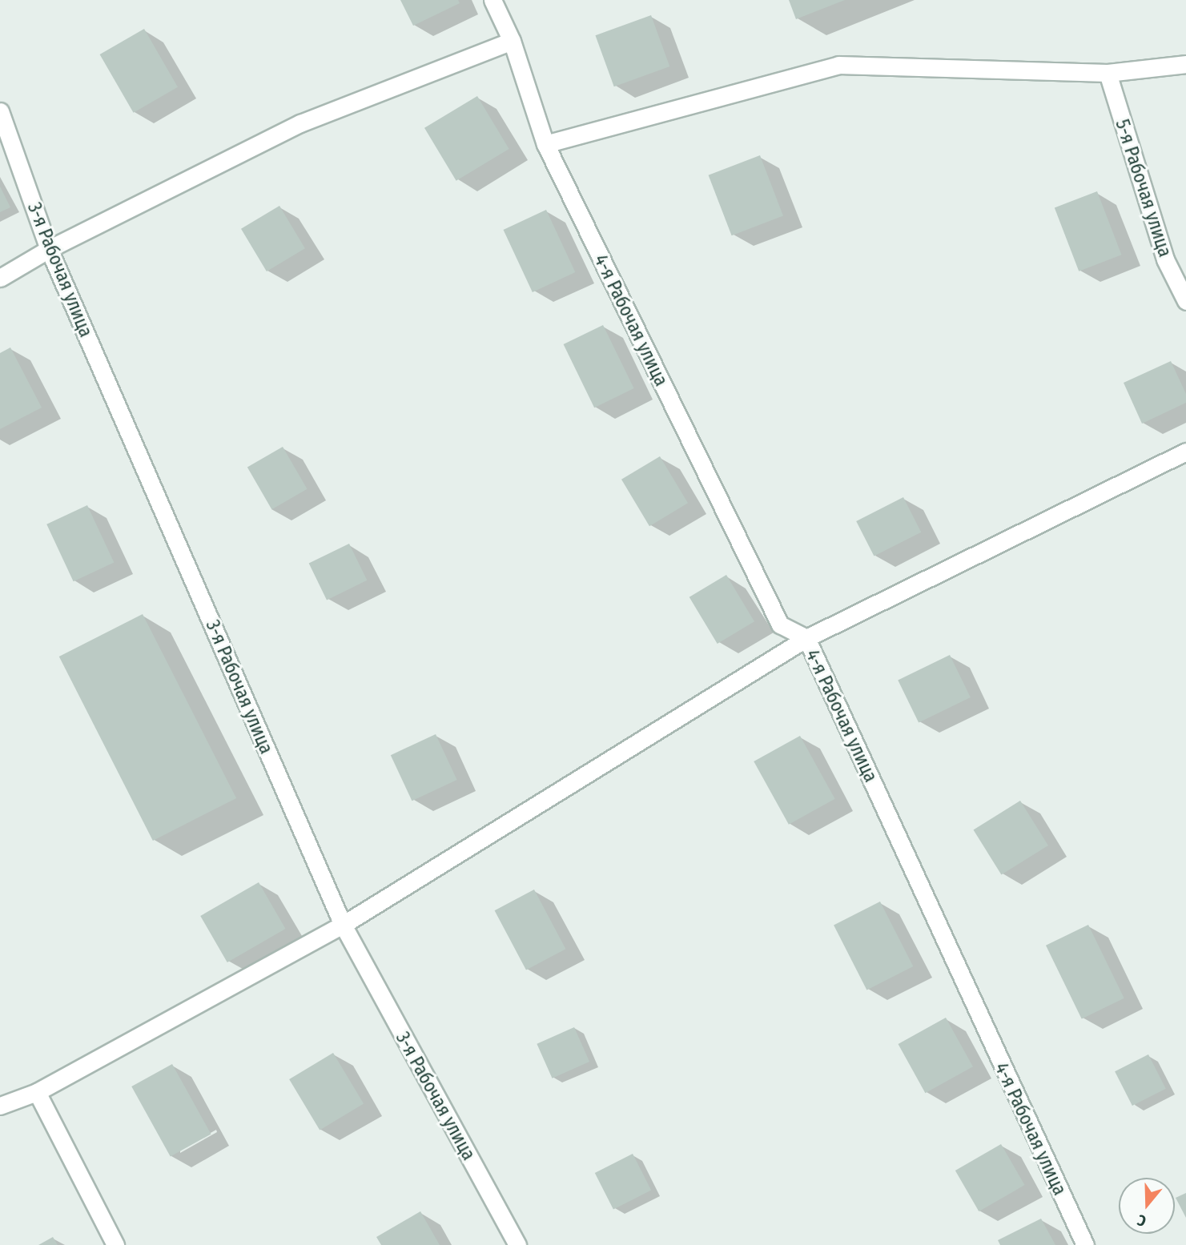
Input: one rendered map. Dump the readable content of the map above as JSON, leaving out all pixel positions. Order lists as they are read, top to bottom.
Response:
{
  "streets": {
    "street": ["5-я Рабочая улица", "3-я Рабочая улица", "4-я Рабочая улица"]
  },
  "north": "bottom"
}
